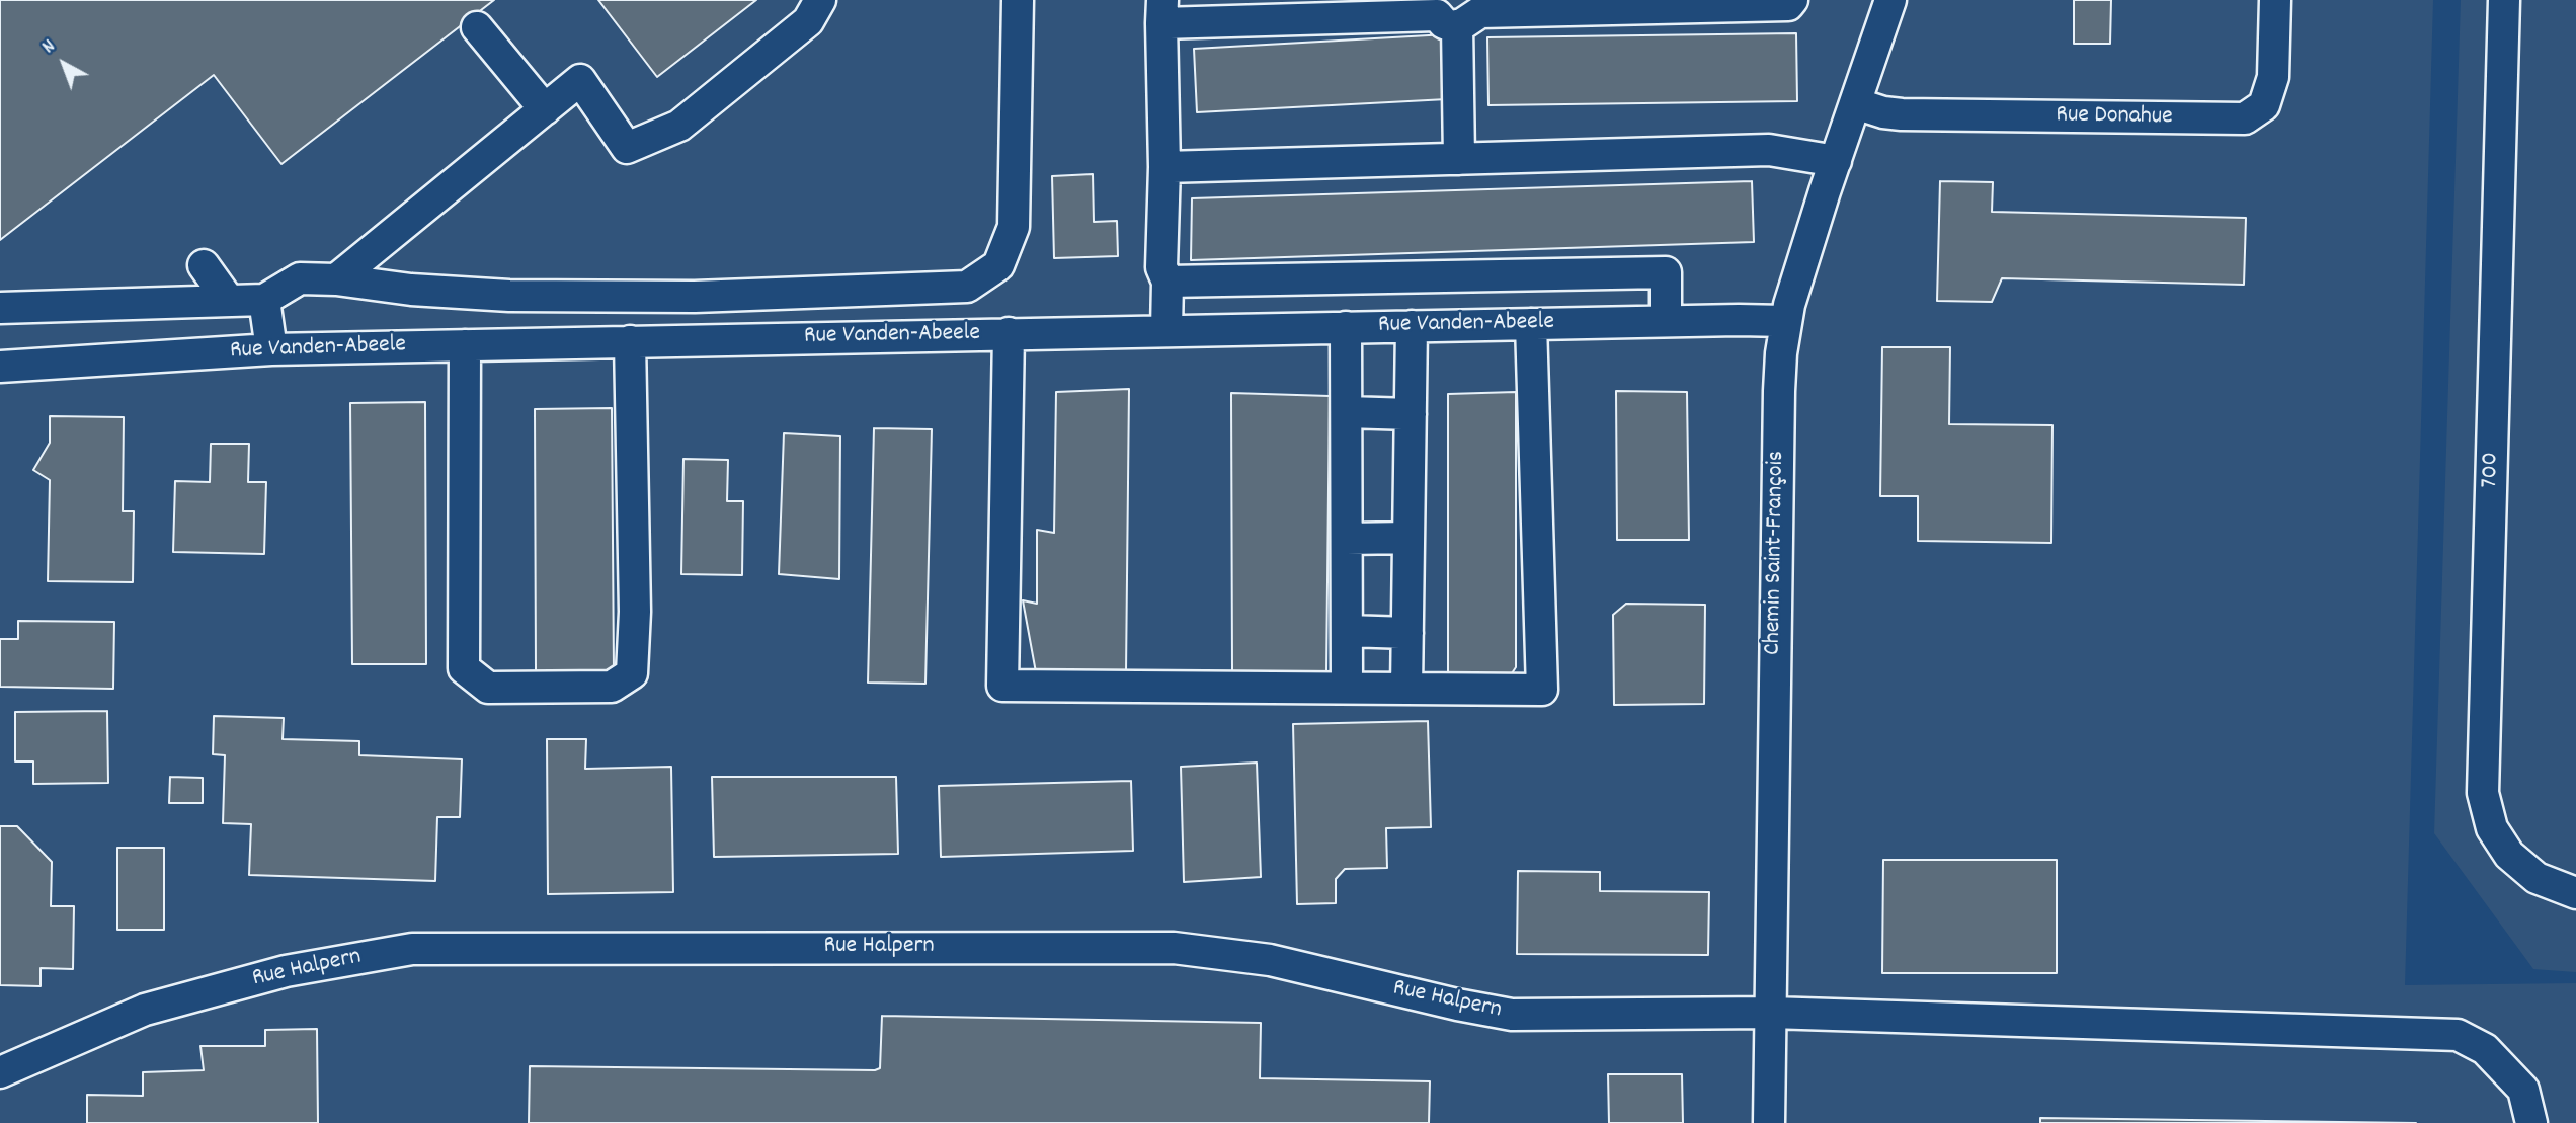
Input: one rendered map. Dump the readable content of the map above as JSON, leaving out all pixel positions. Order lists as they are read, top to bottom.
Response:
{
  "streets": {
    "street": [
      "Rue Donahue",
      "Rue Vanden-Abeele",
      "700",
      "Chemin Saint-François",
      "Rue Halpern"
    ]
  },
  "crossings": [
    ["Rue Donahue", "Chemin Saint-François"],
    ["Rue Vanden-Abeele", "Chemin Saint-François"],
    ["Chemin Saint-François", "Rue Halpern"]
  ],
  "north": "top left"
}
